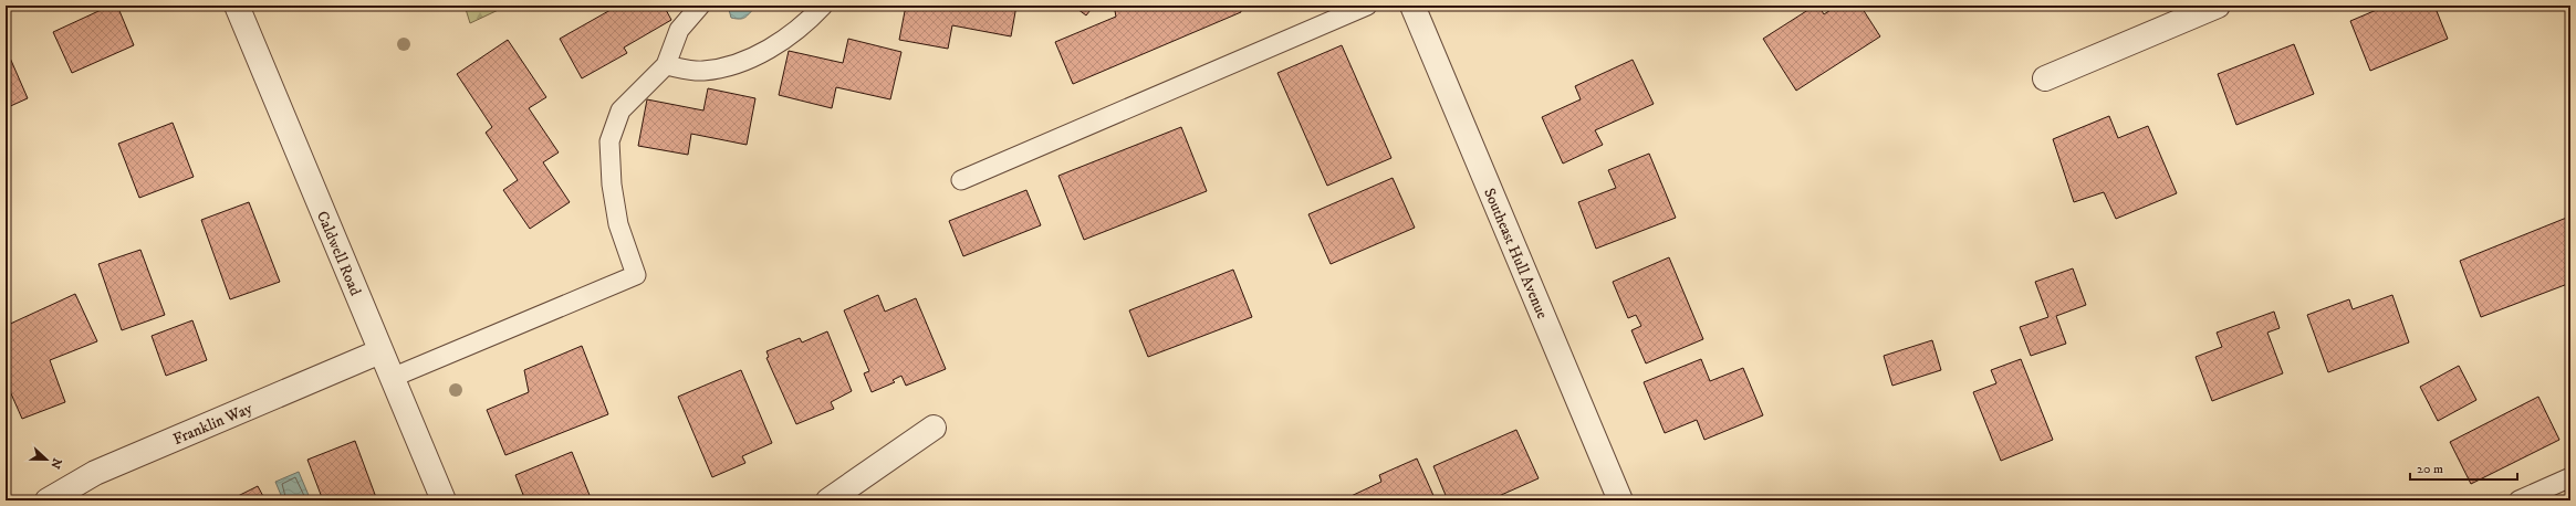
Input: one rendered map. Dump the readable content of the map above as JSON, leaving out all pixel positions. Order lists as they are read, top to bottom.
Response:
{
  "streets": {
    "street": ["Caldwell Road", "Southeast Hull Avenue", "Franklin Way"]
  },
  "crossings": [
    ["Caldwell Road", "Franklin Way"]
  ],
  "scale_bar": "20 m",
  "north": "right"
}
